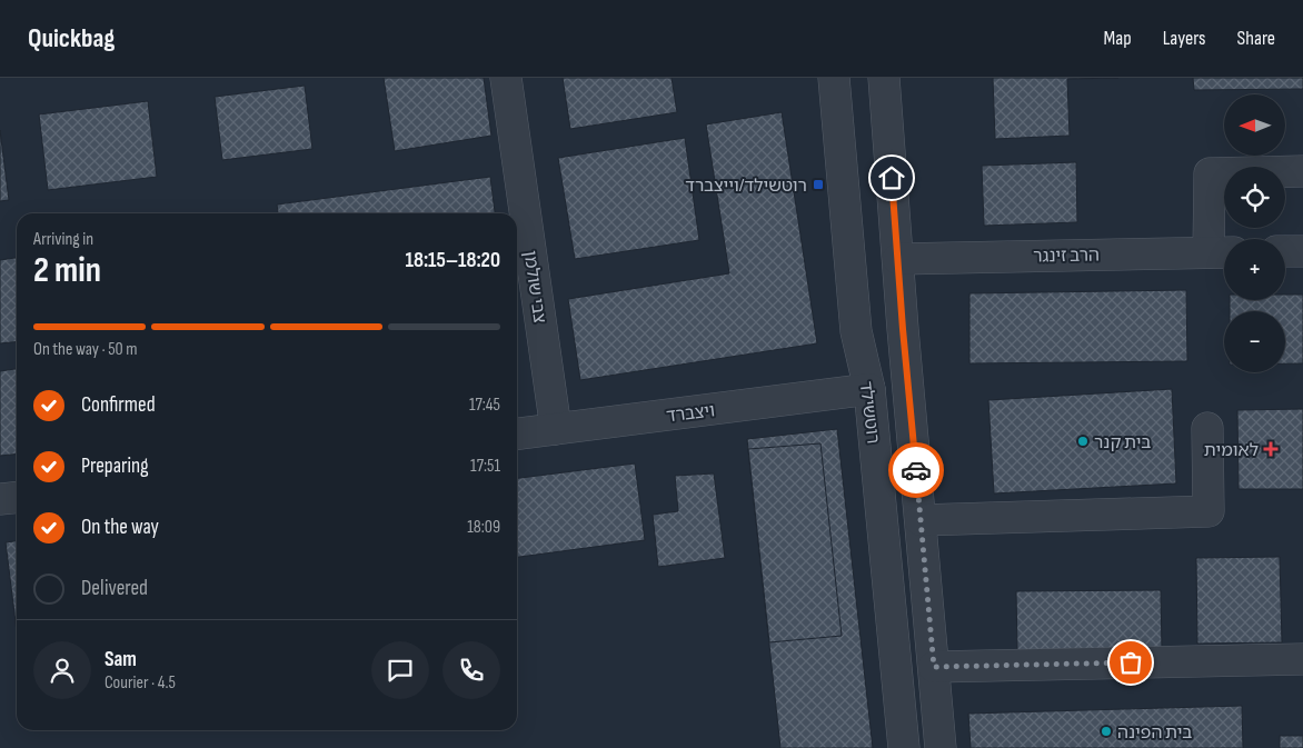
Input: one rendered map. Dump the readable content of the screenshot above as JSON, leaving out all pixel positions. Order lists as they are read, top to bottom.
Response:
{
  "streets": {
    "street": [
      "הרב זינגר",
      "צבי שולמן",
      "ויצברד",
      "רוטשילד"
    ]
  },
  "crossings": [
    ["צבי שולמן", "ויצברד"],
    ["ויצברד", "רוטשילד"]
  ],
  "places": {
    "transit": ["רוטשילד/וייצברד"],
    "other": ["בית קנר", "בית הפינה"],
    "health": ["לאומית"]
  },
  "north": "left",
  "page": {
    "header": "Quickbag",
    "nav": ["Map", "Layers", "Share"],
    "map_buttons": ["+", "−"],
    "heading": ["2 min", "Arriving in", "18:15–18:20"],
    "panel": ["Sam", "Courier · 4.5"],
    "bar": "On the way · 50 m",
    "list": [
      ["Confirmed", "17:45"],
      ["Preparing", "17:51"],
      ["On the way", "18:09"],
      "Delivered"
    ]
  }
}
